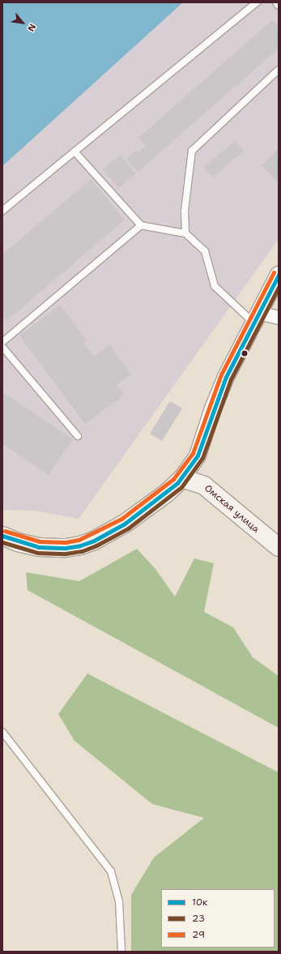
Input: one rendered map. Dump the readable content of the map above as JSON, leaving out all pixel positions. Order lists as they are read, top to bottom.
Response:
{
  "streets": {
    "main road": ["Омская улица"]
  },
  "lines": ["transit line 29", "transit line 10к", "transit line 23"],
  "legend": ["10к", "23", "29"],
  "north": "bottom right"
}
